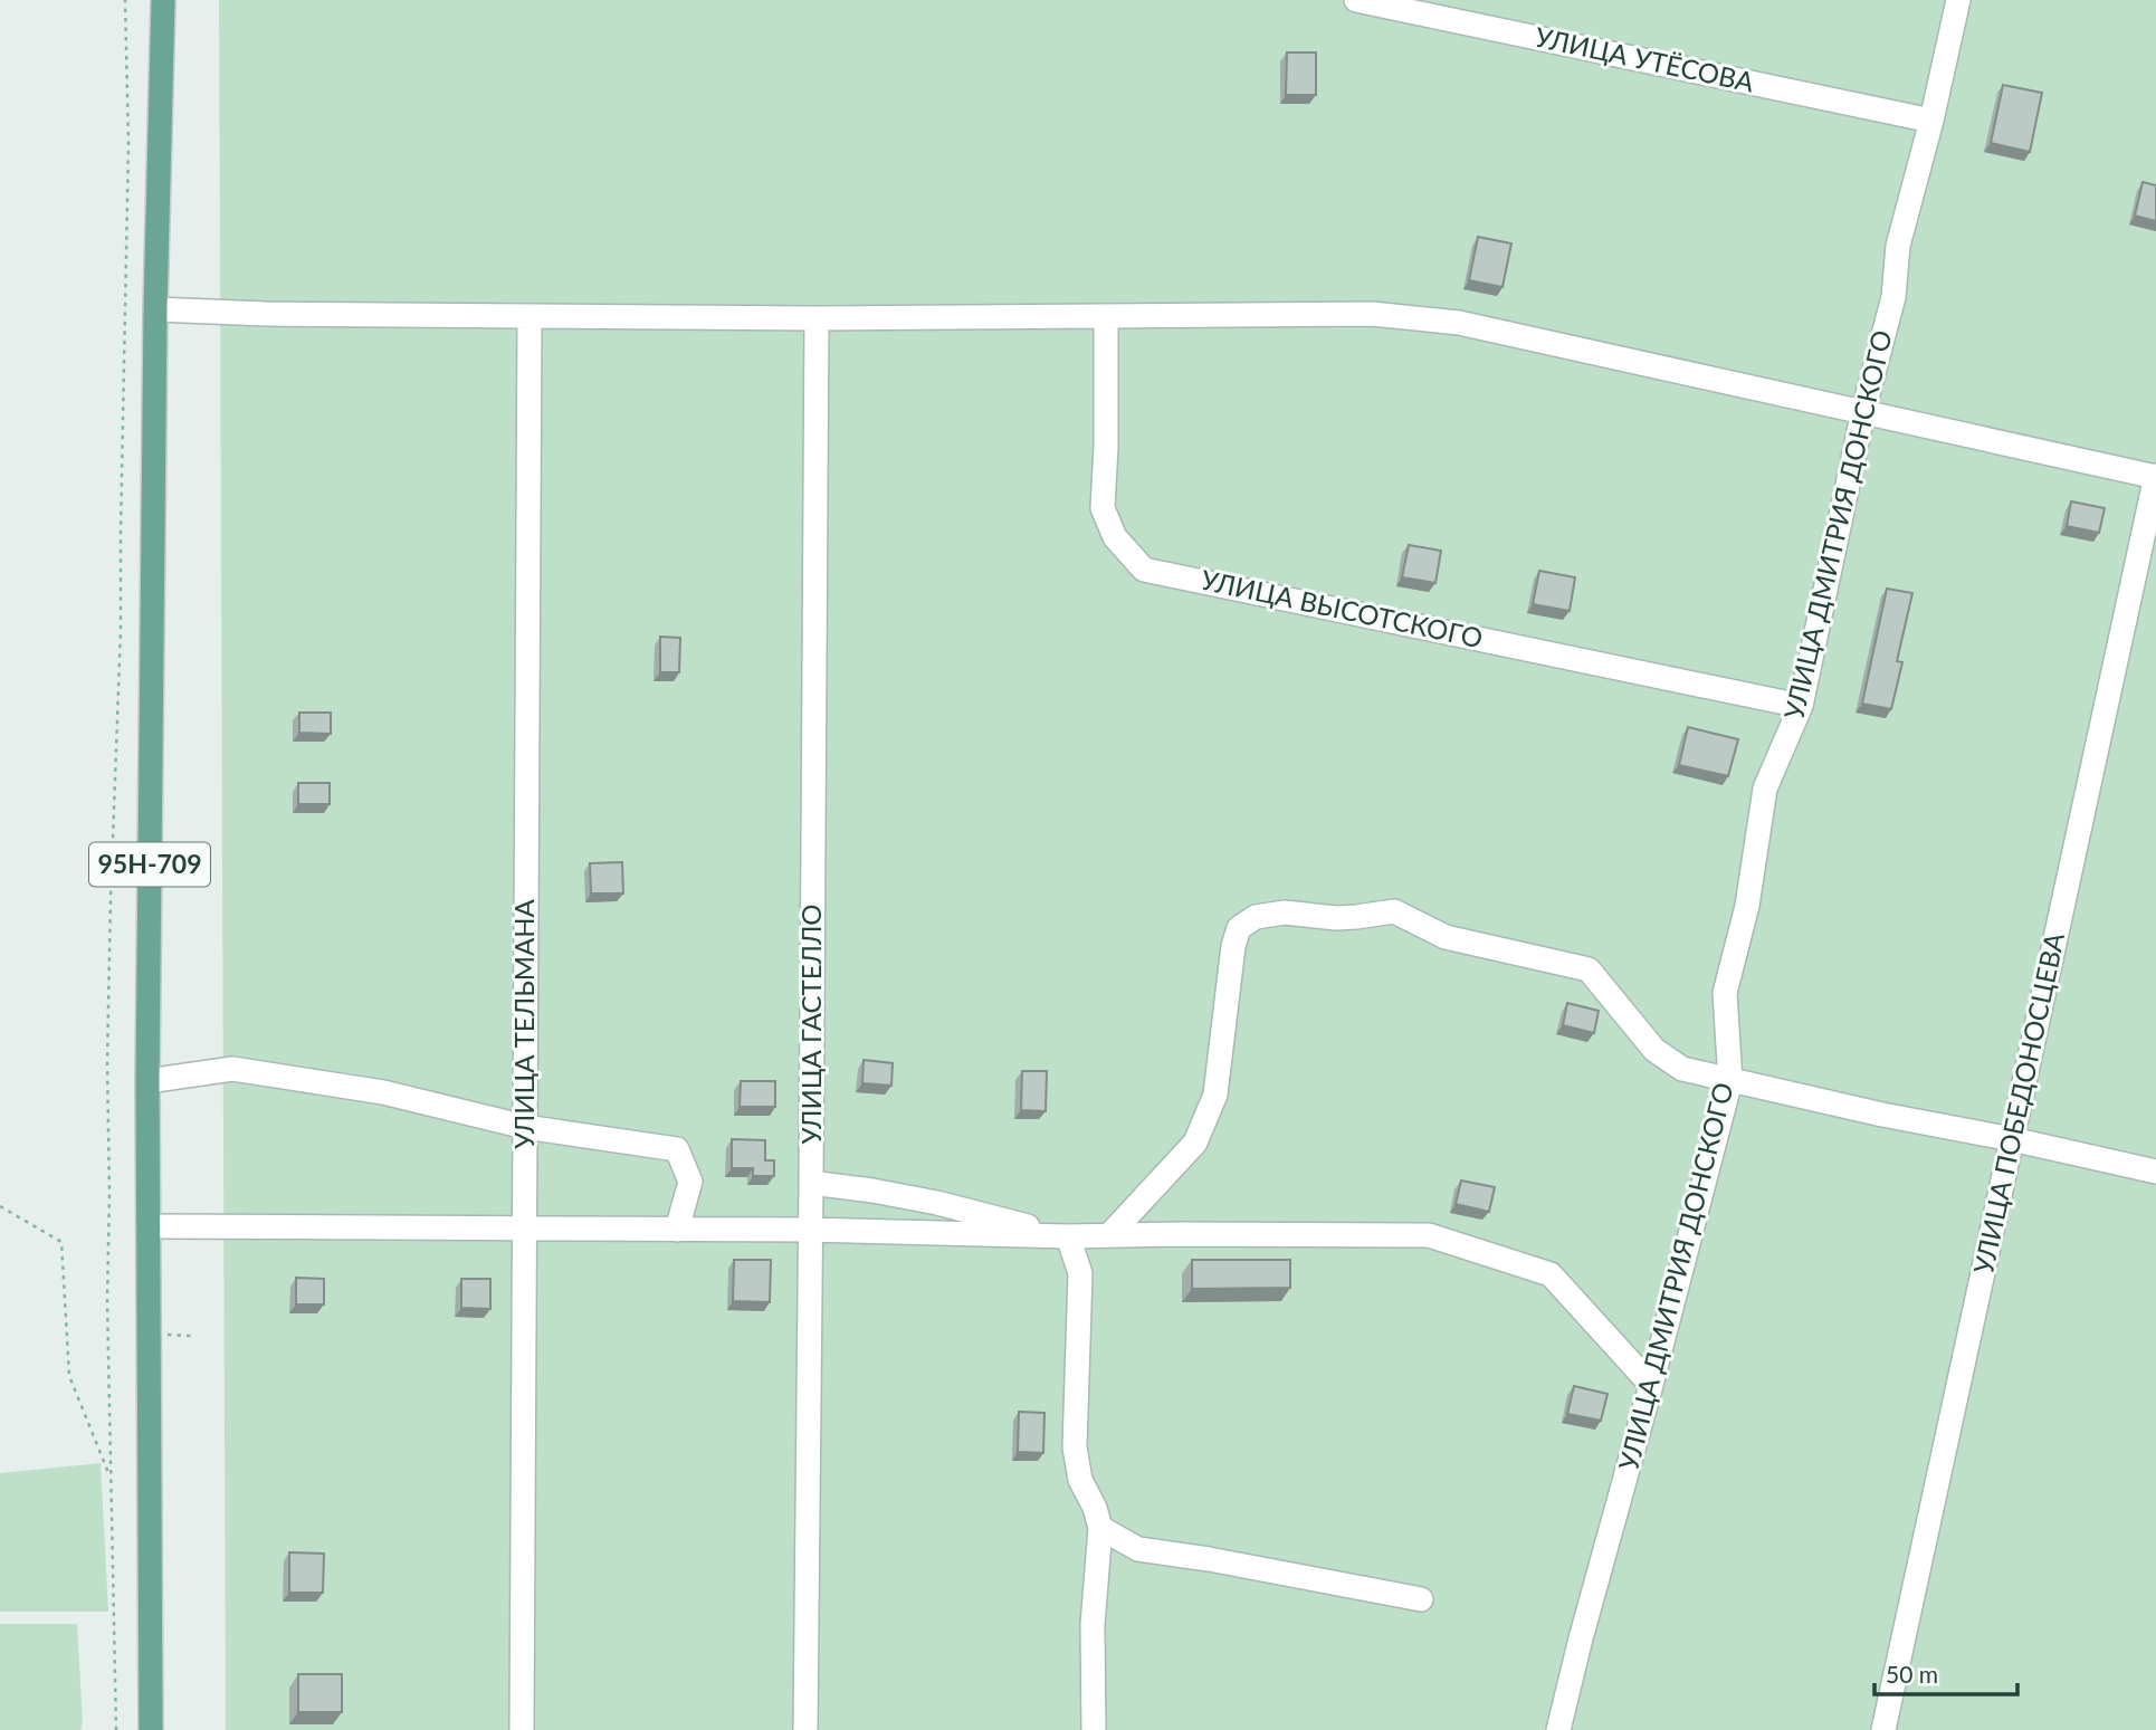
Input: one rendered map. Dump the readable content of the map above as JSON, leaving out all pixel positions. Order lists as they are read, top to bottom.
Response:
{
  "streets": {
    "main road": ["95Н-709"],
    "street": [
      "УЛИЦА УТЁСОВА",
      "УЛИЦА ДМИТРИЯ ДОНСКОГО",
      "УЛИЦА ВЫСОТСКОГО",
      "УЛИЦА ТЕЛЬМАНА",
      "УЛИЦА ГАСТЕЛЛО",
      "УЛИЦА ПОБЕДОНОСЦЕВА"
    ]
  },
  "crossings": [
    ["УЛИЦА УТЁСОВА", "УЛИЦА ДМИТРИЯ ДОНСКОГО"],
    ["УЛИЦА ДМИТРИЯ ДОНСКОГО", "УЛИЦА ВЫСОТСКОГО"]
  ],
  "scale_bar": "50 m"
}
